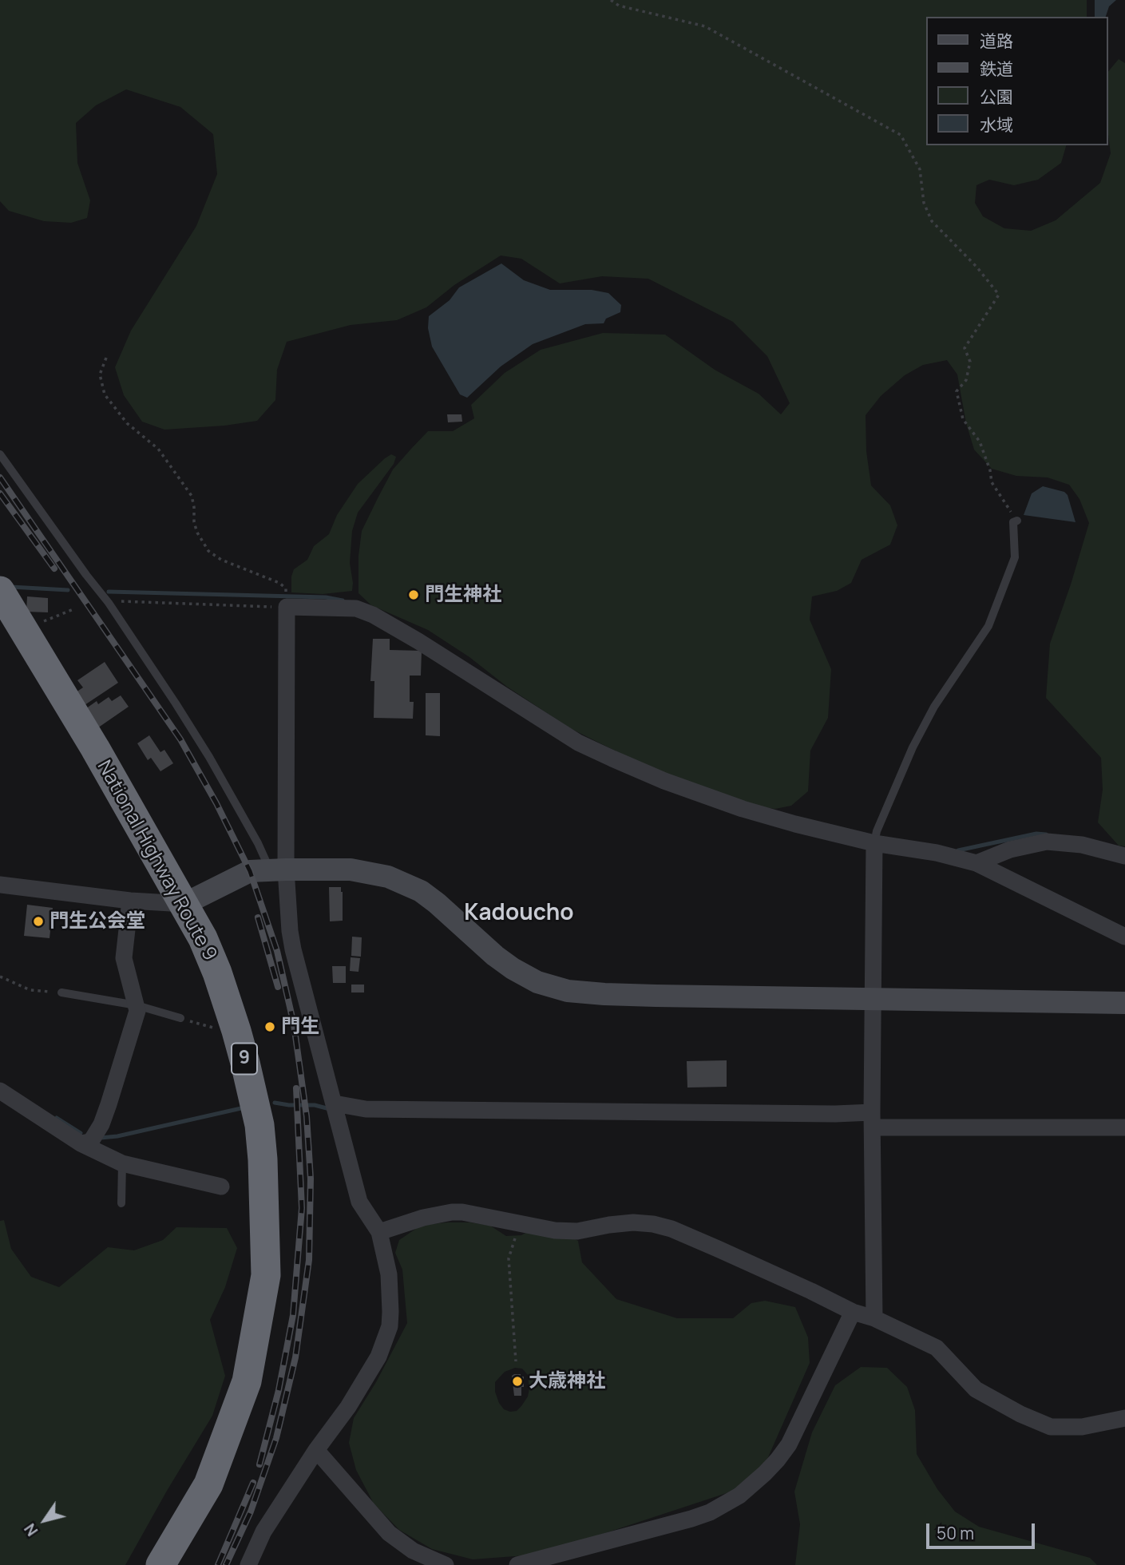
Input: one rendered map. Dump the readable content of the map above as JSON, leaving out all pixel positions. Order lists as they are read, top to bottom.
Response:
{
  "streets": {
    "highway": ["National Highway Route 9", "9"]
  },
  "districts": ["Kadoucho"],
  "places": [
    "門生神社",
    "門生公会堂",
    "門生",
    "大歳神社"
  ],
  "legend": [
    "道路",
    "鉄道",
    "公園",
    "水域"
  ],
  "scale_bar": "50 m",
  "north": "bottom left"
}
